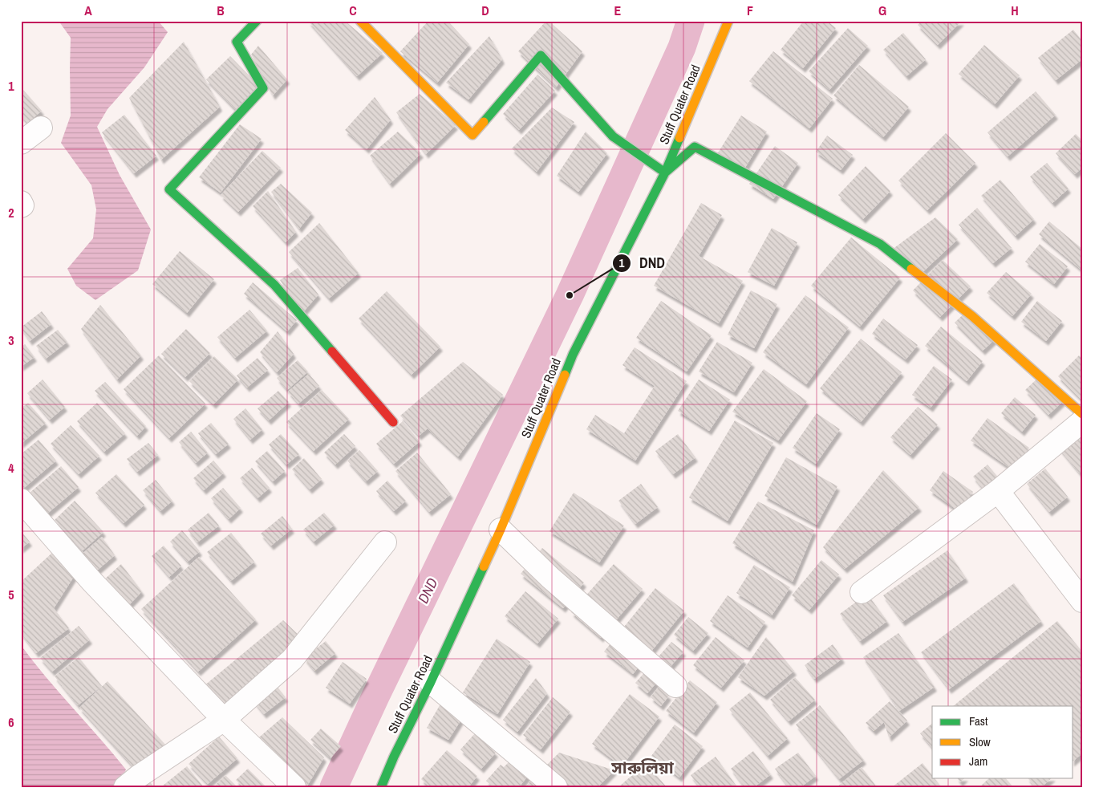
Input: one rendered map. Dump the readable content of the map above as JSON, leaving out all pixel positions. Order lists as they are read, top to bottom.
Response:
{
  "streets": {
    "street": ["Stuff Quater Road"]
  },
  "districts": ["সারুলিয়া"],
  "water": ["DND"],
  "places": ["DND"],
  "legend": ["Fast", "Slow", "Jam"],
  "grid": {
    "columns": [
      "A",
      "B",
      "C",
      "D",
      "E",
      "F",
      "G",
      "H"
    ],
    "rows": [
      "1",
      "2",
      "3",
      "4",
      "5",
      "6"
    ]
  }
}
